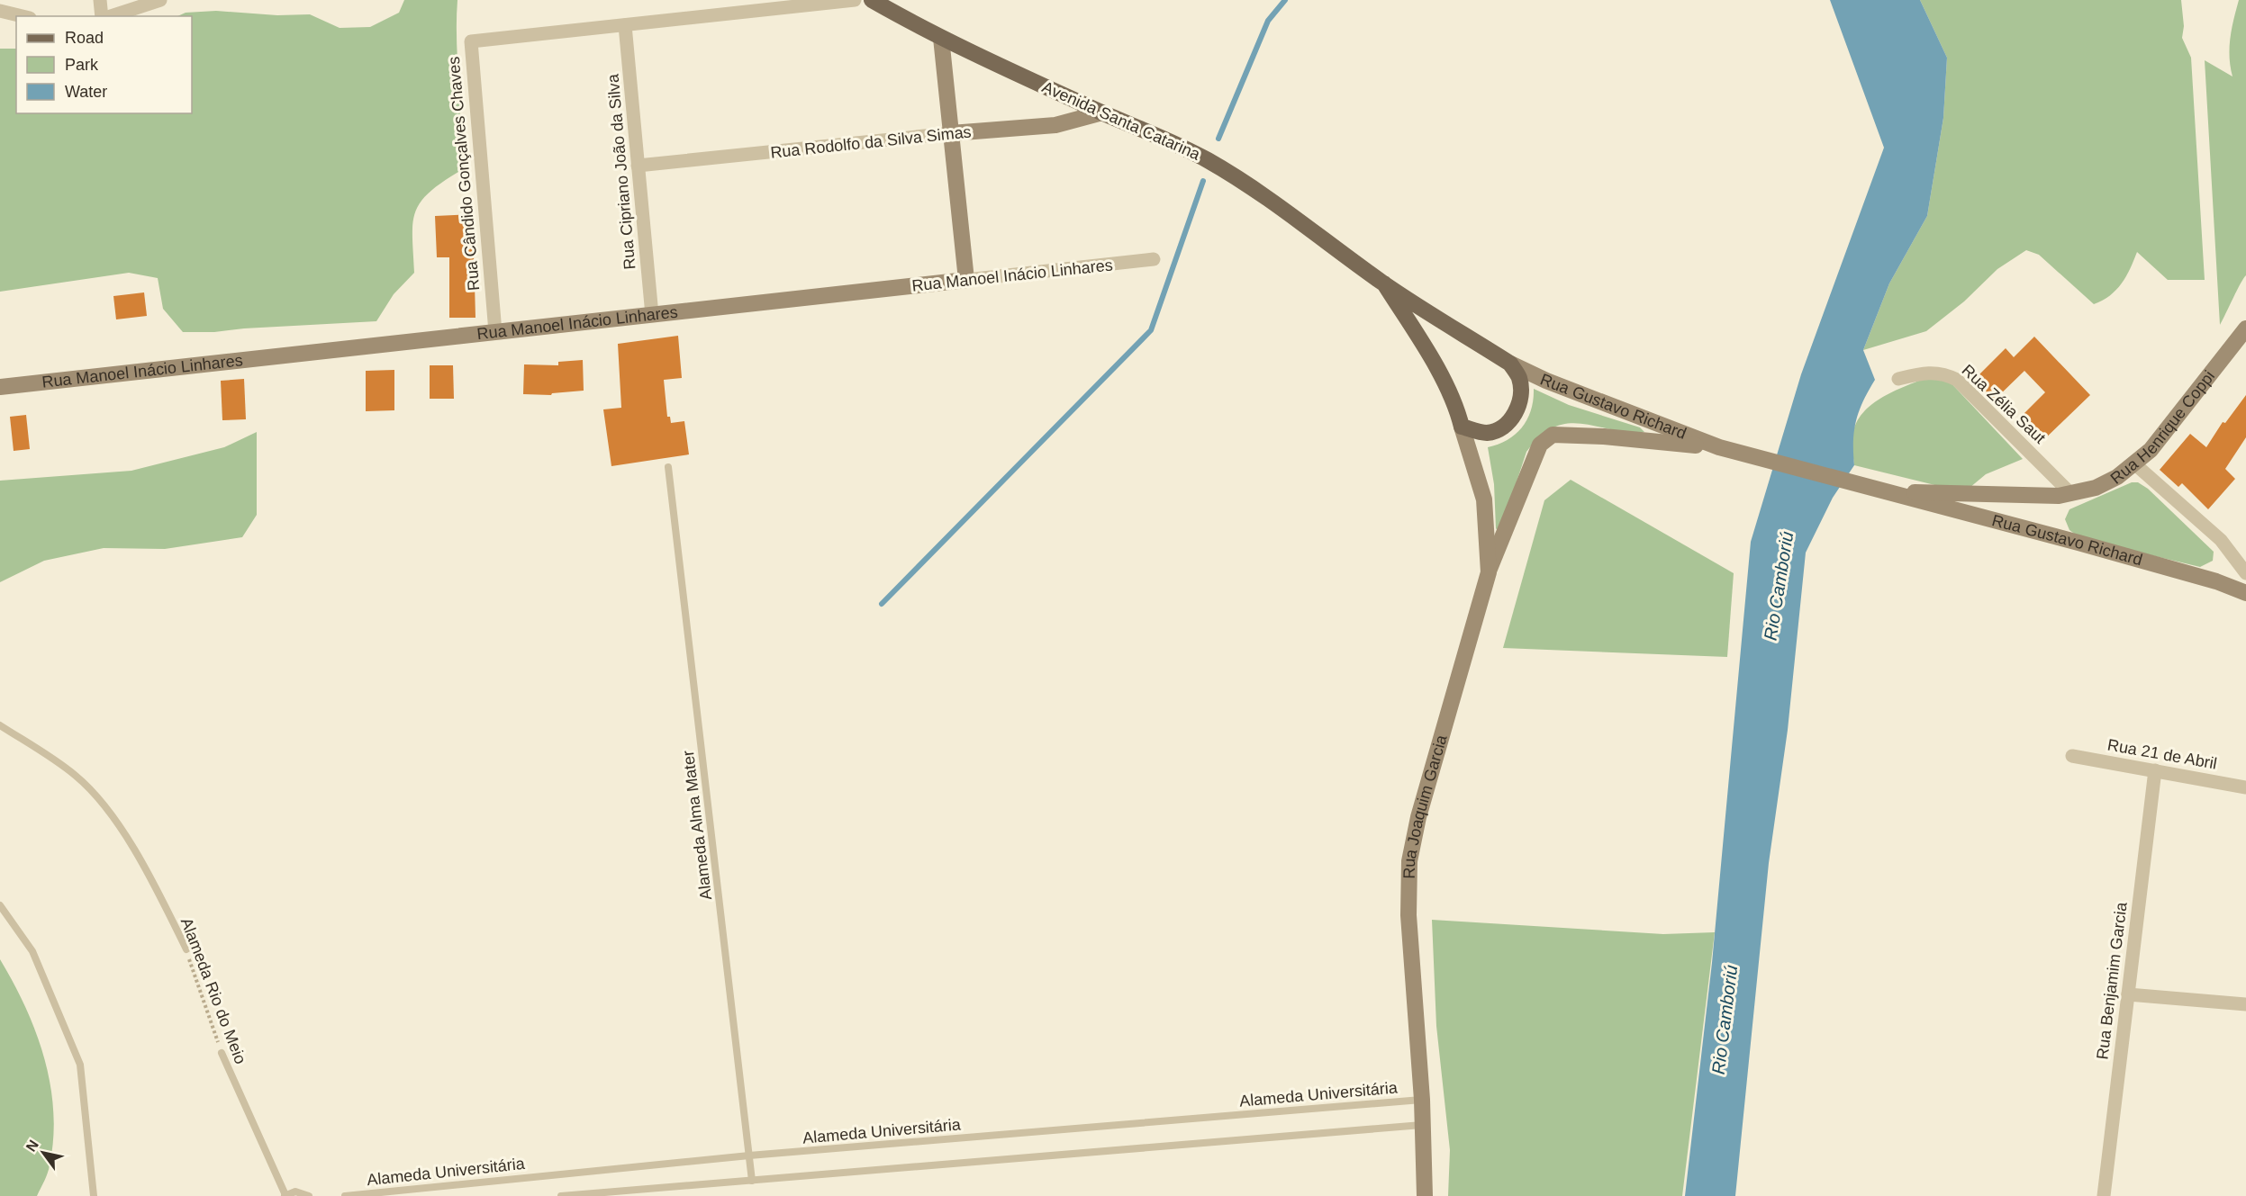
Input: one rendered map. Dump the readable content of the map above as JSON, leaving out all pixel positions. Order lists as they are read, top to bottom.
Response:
{
  "streets": {
    "main road": [
      "Avenida Santa Catarina",
      "Rua Rodolfo da Silva Simas",
      "Rua Manoel Inácio Linhares",
      "Rua Gustavo Richard",
      "Rua Henrique Coppi",
      "Rua Joaquim Garcia"
    ],
    "street": [
      "Rua Cipriano João da Silva",
      "Rua Cândido Gonçalves Chaves",
      "Rua Zélia Saut",
      "Rua 21 de Abril",
      "Rua Benjamim Garcia"
    ],
    "lane": ["Alameda Alma Mater", "Alameda Rio do Meio", "Alameda Universitária"]
  },
  "crossings": [
    ["Avenida Santa Catarina", "Rua Rodolfo da Silva Simas"],
    ["Avenida Santa Catarina", "Rua Gustavo Richard"],
    ["Avenida Santa Catarina", "Rua Joaquim Garcia"],
    ["Rua Rodolfo da Silva Simas", "Rua Cipriano João da Silva"],
    ["Rua Cipriano João da Silva", "Rua Cândido Gonçalves Chaves"],
    ["Rua Cipriano João da Silva", "Rua Manoel Inácio Linhares"],
    ["Rua Cândido Gonçalves Chaves", "Rua Manoel Inácio Linhares"],
    ["Rua Zélia Saut", "Rua Gustavo Richard"],
    ["Rua Zélia Saut", "Rua Henrique Coppi"],
    ["Rua Gustavo Richard", "Rua Henrique Coppi"],
    ["Rua Gustavo Richard", "Rua Joaquim Garcia"],
    ["Rua 21 de Abril", "Rua Benjamim Garcia"],
    ["Rua Joaquim Garcia", "Alameda Universitária"],
    ["Alameda Alma Mater", "Alameda Universitária"]
  ],
  "water": ["Rio Camboriú"],
  "legend": ["Road", "Park", "Water"],
  "north": "top left"
}
